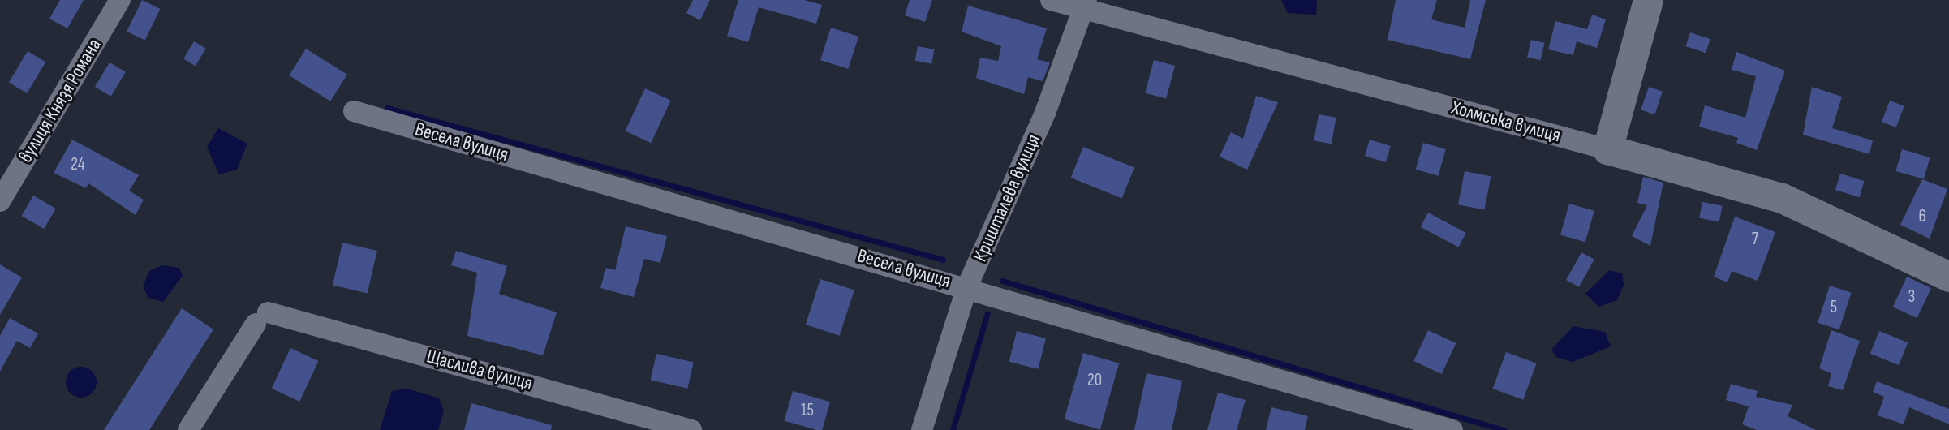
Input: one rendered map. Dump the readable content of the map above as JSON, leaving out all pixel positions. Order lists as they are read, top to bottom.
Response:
{
  "streets": {
    "street": [
      "вулиця Князя Романа",
      "Холмська вулиця",
      "Весела вулиця",
      "Кришталева вулиця",
      "Щаслива вулиця"
    ]
  },
  "crossings": [
    ["Холмська вулиця", "Кришталева вулиця"],
    ["Весела вулиця", "Кришталева вулиця"]
  ],
  "house_numbers": [
    "24",
    "6",
    "7",
    "3",
    "5",
    "20",
    "15"
  ]
}
